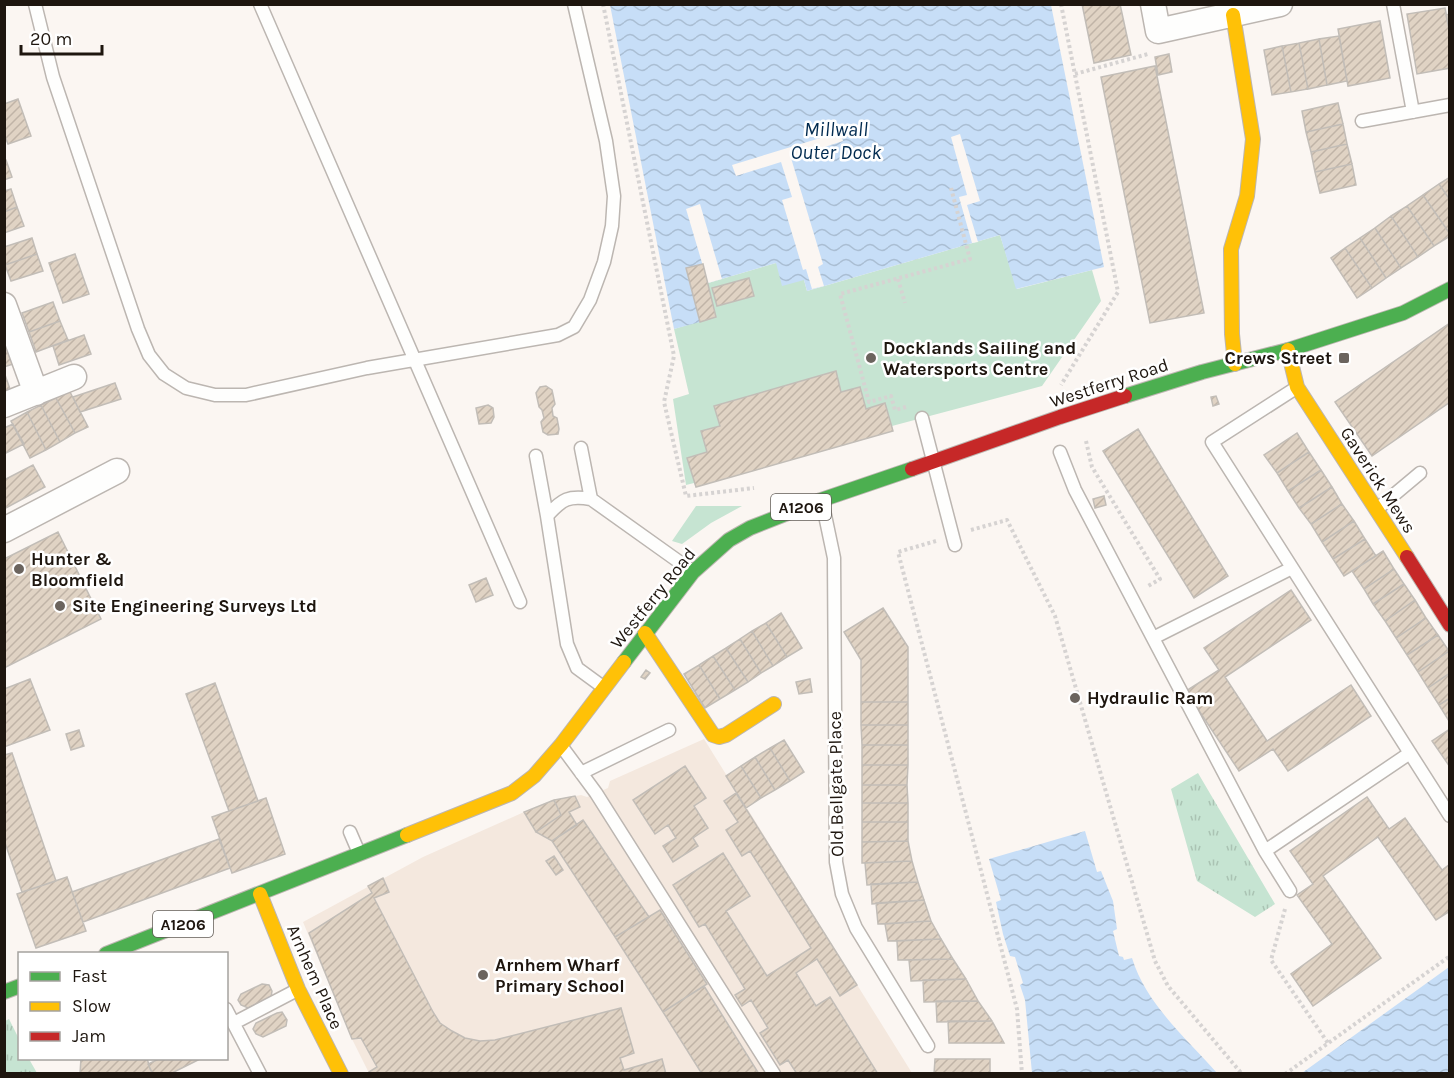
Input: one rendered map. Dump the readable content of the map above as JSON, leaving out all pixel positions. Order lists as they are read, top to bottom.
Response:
{
  "streets": {
    "main road": [
      "Westferry Road",
      "Gaverick Mews",
      "A1206",
      "Arnhem Place"
    ],
    "lane": ["Old Bellgate Place"]
  },
  "crossings": [
    ["Westferry Road", "Gaverick Mews"],
    ["Westferry Road", "Old Bellgate Place"],
    ["Westferry Road", "Arnhem Place"]
  ],
  "water": ["Millwall Outer Dock"],
  "places": {
    "other": [
      "Docklands Sailing and Watersports Centre",
      "Hunter & Bloomfield",
      "Site Engineering Surveys Ltd",
      "Hydraulic Ram",
      "Arnhem Wharf Primary School"
    ],
    "transit": ["Crews Street"]
  },
  "legend": ["Fast", "Slow", "Jam"],
  "scale_bar": "20 m"
}
